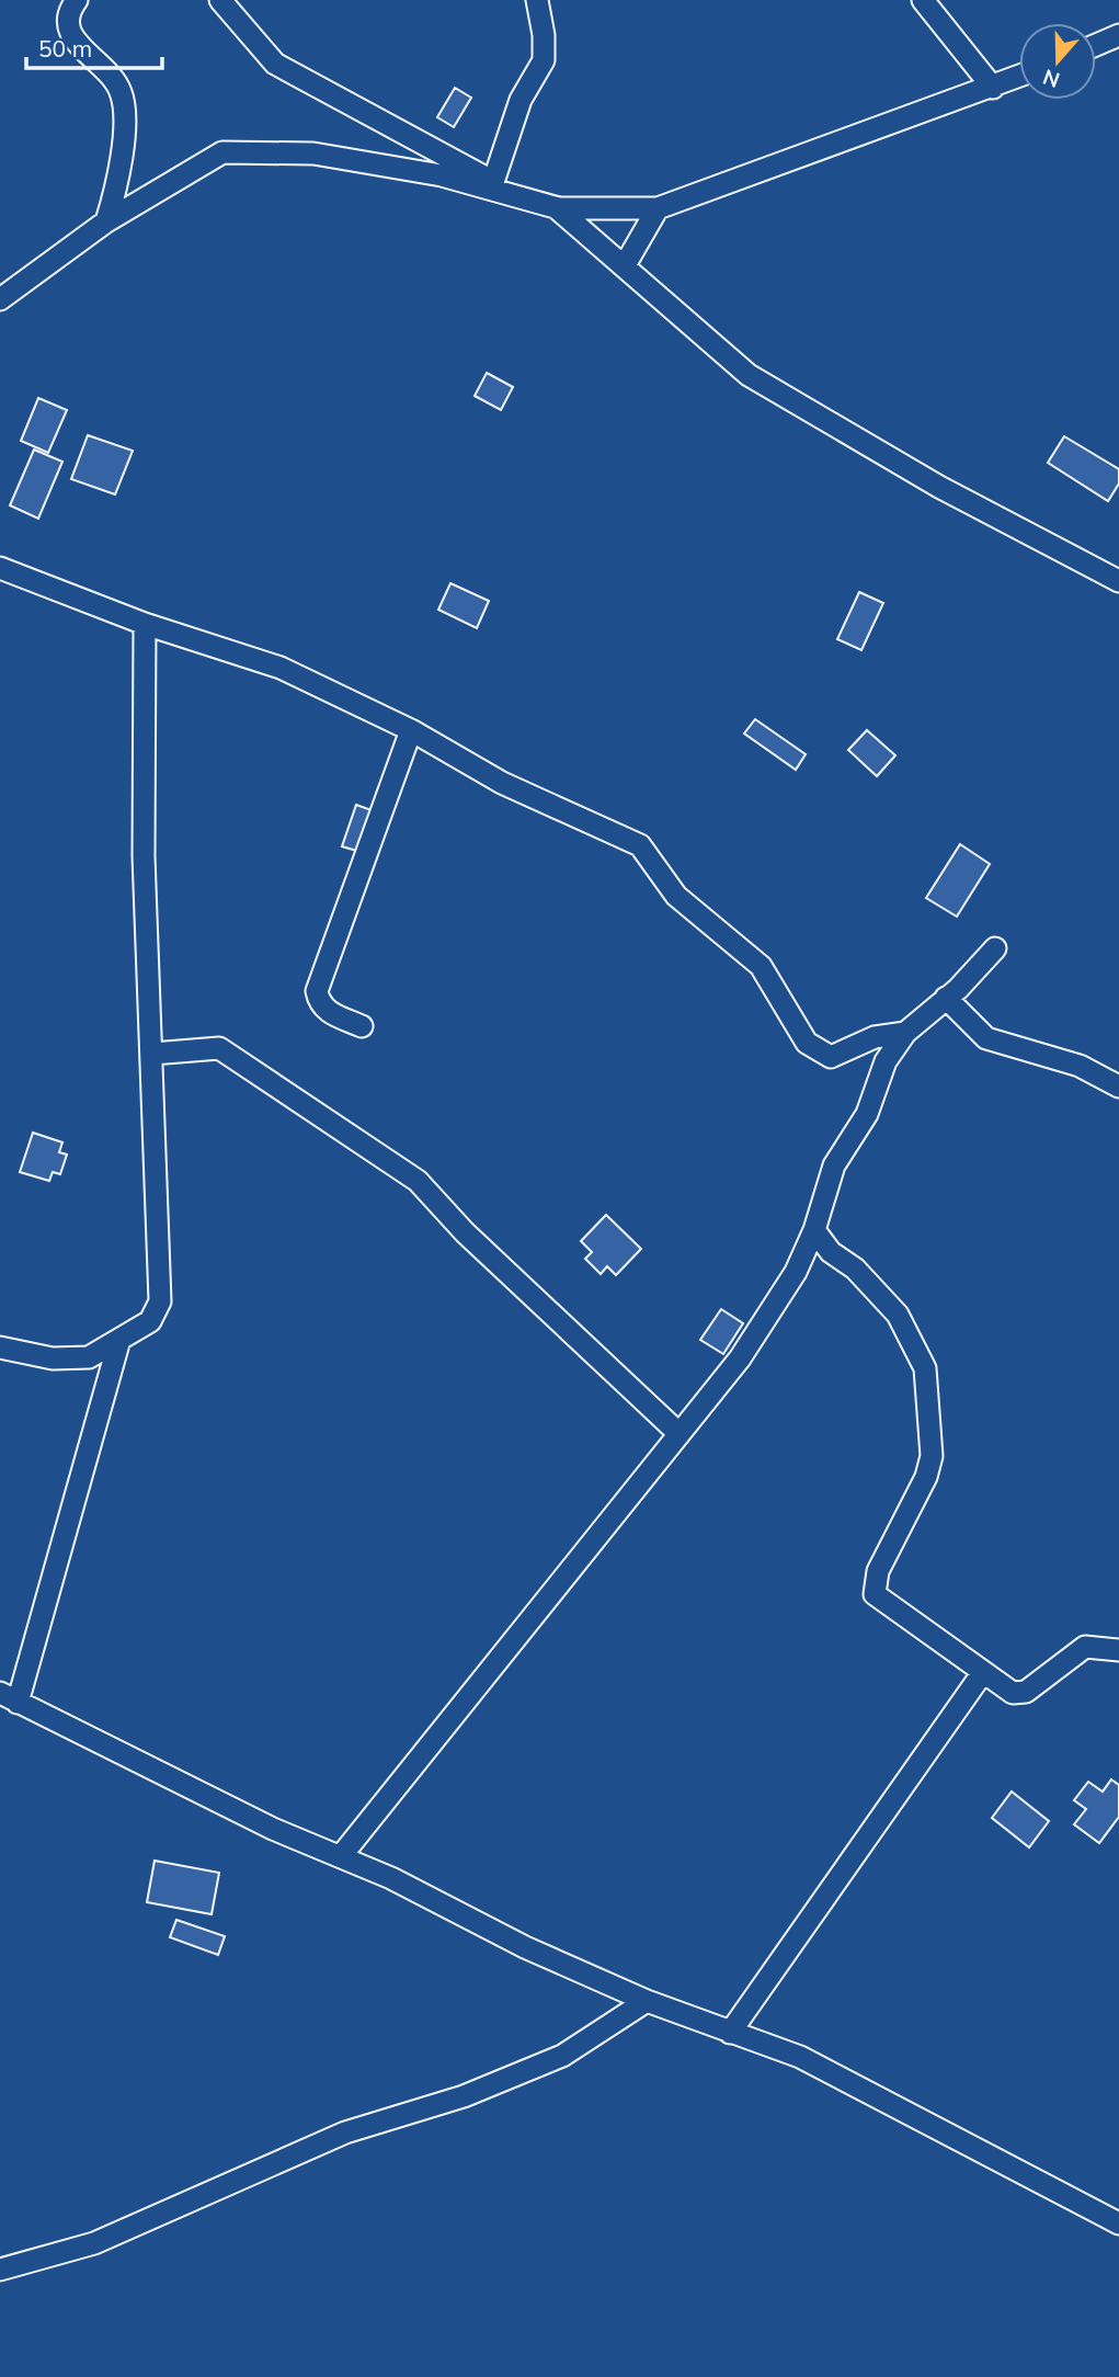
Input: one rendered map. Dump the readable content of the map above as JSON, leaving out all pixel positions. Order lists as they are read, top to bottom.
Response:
{
  "scale_bar": "50 m",
  "north": "bottom"
}
